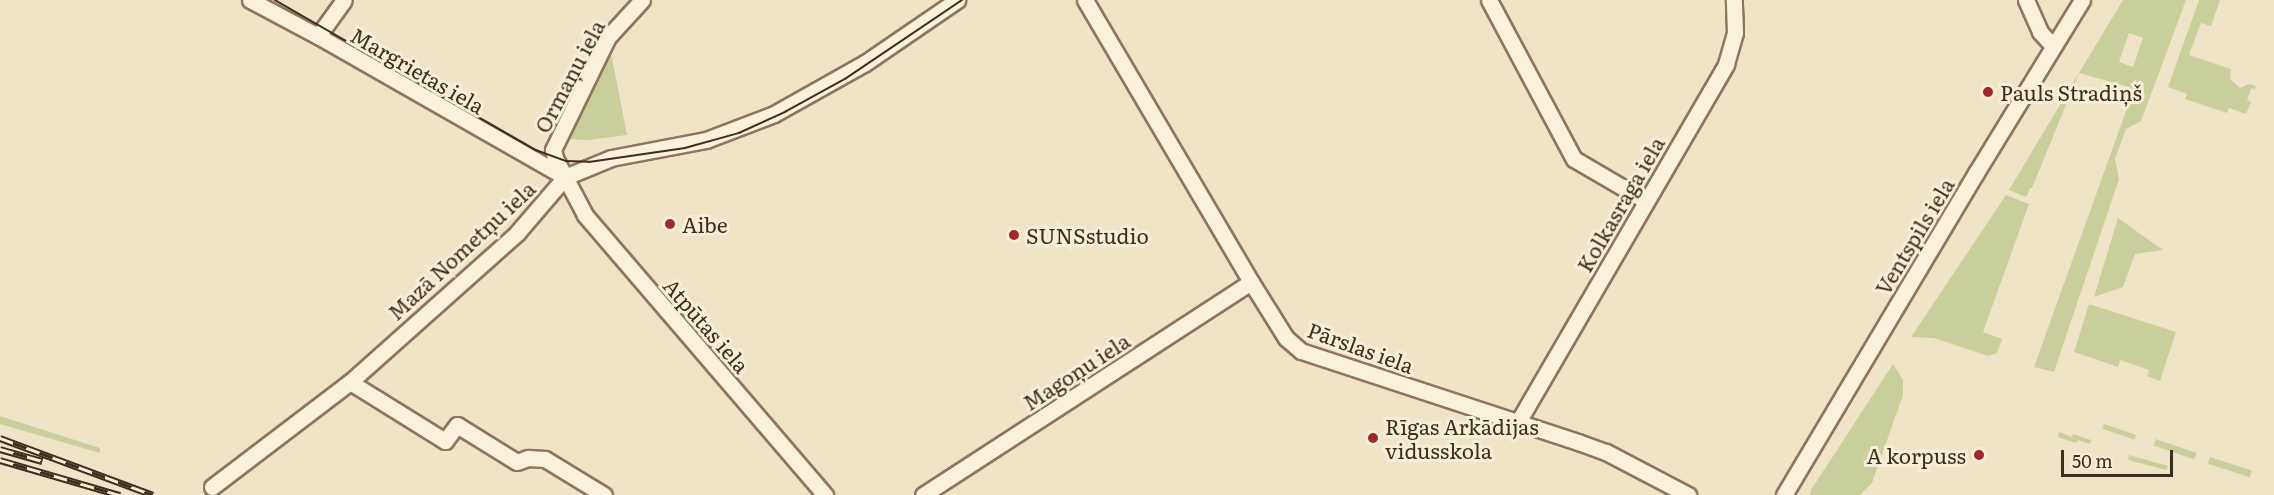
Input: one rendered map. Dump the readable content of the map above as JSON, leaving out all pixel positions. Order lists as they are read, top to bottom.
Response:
{
  "streets": {
    "street": [
      "Margrietas iela",
      "Ormaņu iela",
      "Kolkasraga iela",
      "Ventspils iela",
      "Mazā Nometņu iela",
      "Atpūtas iela",
      "Pārslas iela",
      "Magoņu iela"
    ]
  },
  "crossings": [
    ["Margrietas iela", "Ormaņu iela"],
    ["Margrietas iela", "Mazā Nometņu iela"],
    ["Margrietas iela", "Atpūtas iela"],
    ["Ormaņu iela", "Mazā Nometņu iela"],
    ["Ormaņu iela", "Atpūtas iela"],
    ["Kolkasraga iela", "Pārslas iela"],
    ["Mazā Nometņu iela", "Atpūtas iela"],
    ["Pārslas iela", "Magoņu iela"]
  ],
  "places": [
    "Pauls Stradiņš",
    "Aibe",
    "SUNSstudio",
    "Rīgas Arkādijas vidusskola",
    "A korpuss"
  ],
  "scale_bar": "50 m"
}
